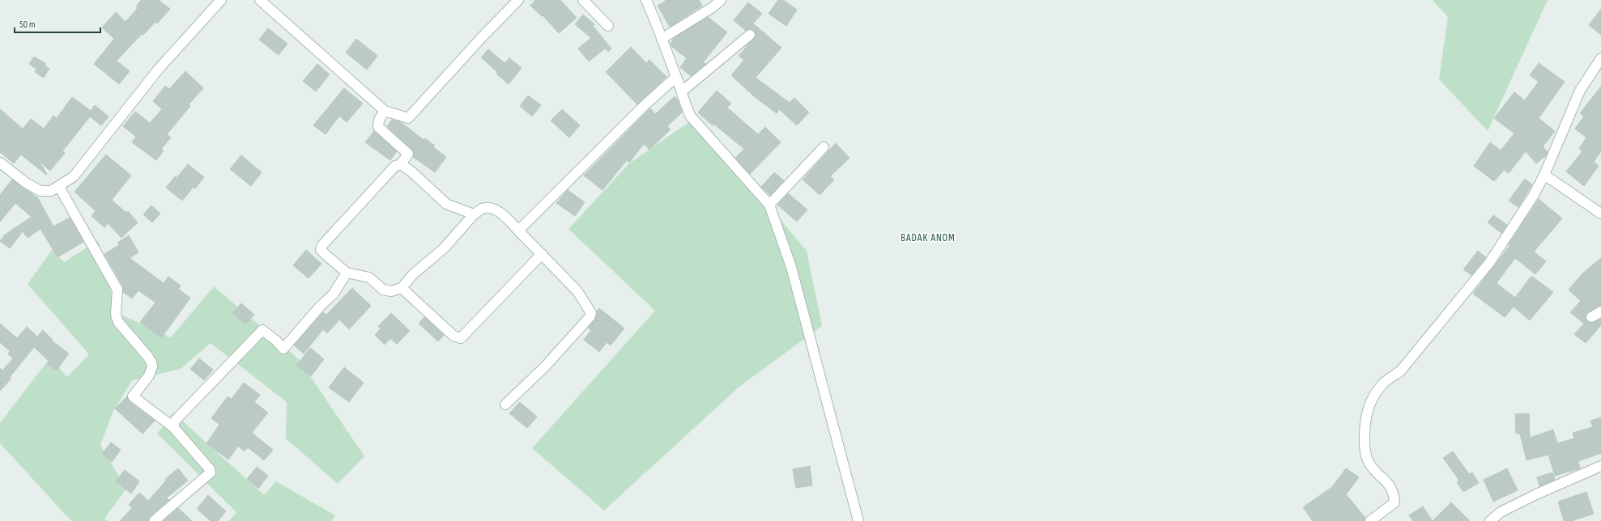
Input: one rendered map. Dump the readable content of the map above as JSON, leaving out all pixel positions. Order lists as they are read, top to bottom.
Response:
{
  "districts": ["BADAK ANOM"],
  "scale_bar": "50 m"
}
